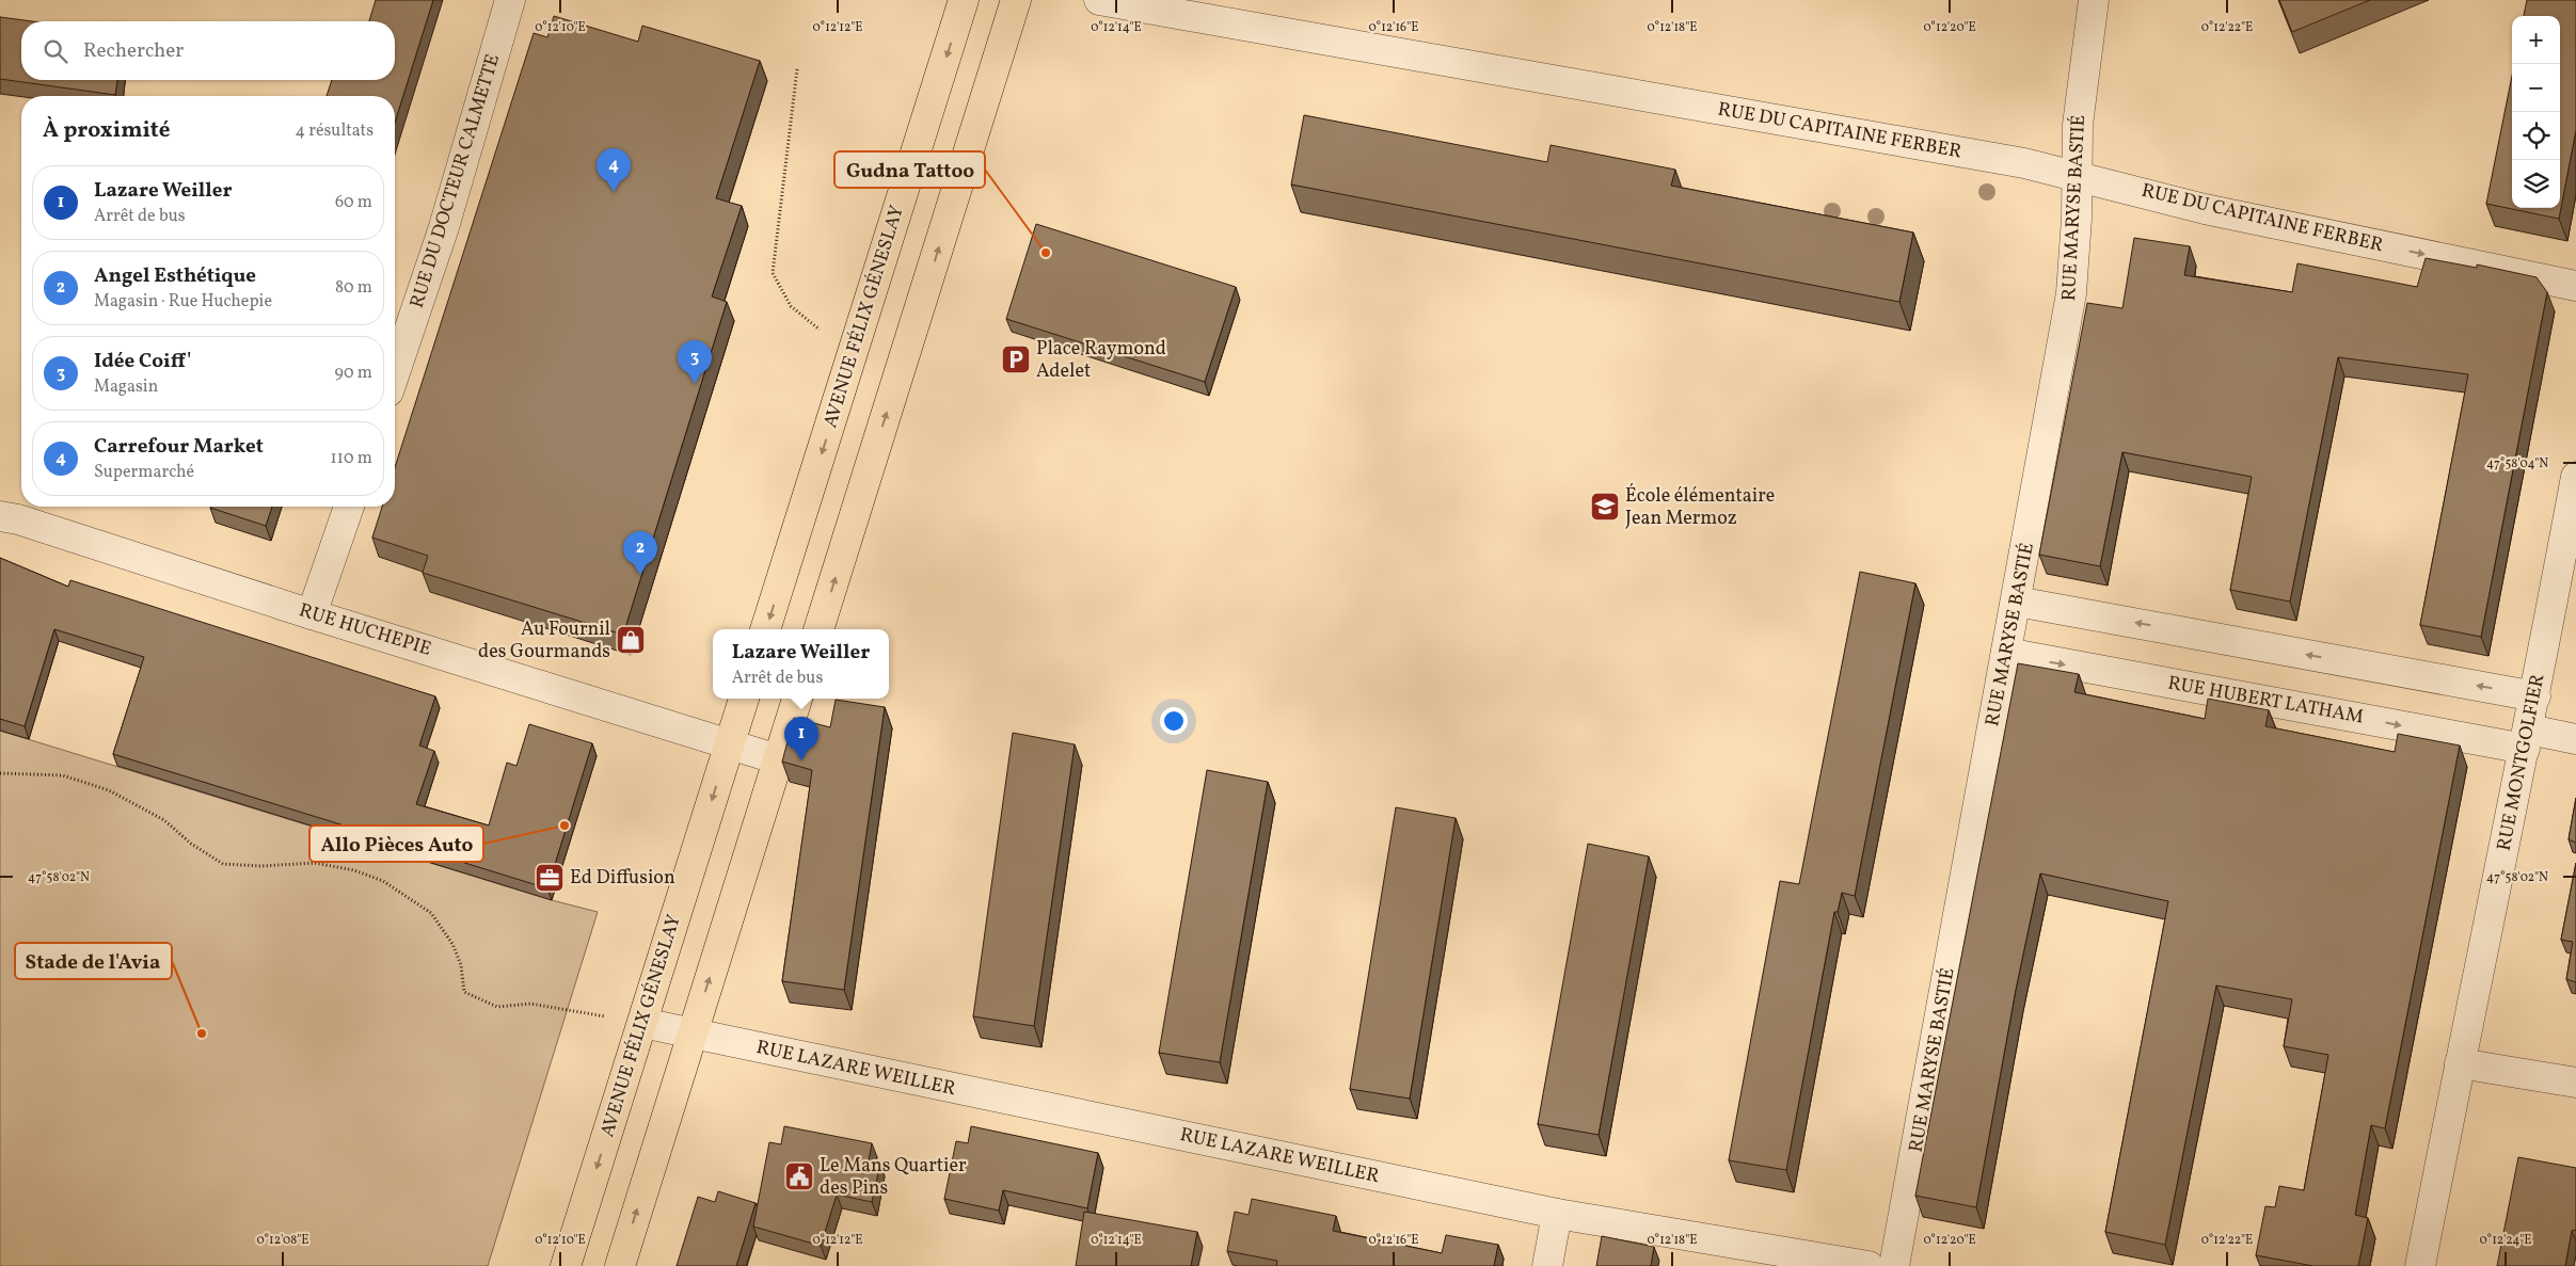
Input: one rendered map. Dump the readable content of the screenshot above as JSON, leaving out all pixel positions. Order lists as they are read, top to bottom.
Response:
{
  "streets": {
    "main road": ["AVENUE FÉLIX GÉNESLAY"],
    "street": [
      "RUE DU CAPITAINE FERBER",
      "RUE DU DOCTEUR CALMETTE",
      "RUE MARYSE BASTIÉ",
      "RUE HUCHEPIE",
      "RUE HUBERT LATHAM",
      "RUE MONTGOLFIER",
      "RUE LAZARE WEILLER"
    ]
  },
  "crossings": [
    ["RUE DU CAPITAINE FERBER", "RUE MARYSE BASTIÉ"],
    ["RUE MARYSE BASTIÉ", "RUE HUBERT LATHAM"],
    ["AVENUE FÉLIX GÉNESLAY", "RUE HUCHEPIE"],
    ["AVENUE FÉLIX GÉNESLAY", "RUE LAZARE WEILLER"],
    ["RUE HUBERT LATHAM", "RUE MONTGOLFIER"]
  ],
  "places": {
    "other": ["Gudna Tattoo", "Allo Pièces Auto", "Stade de l'Avia"],
    "parking": ["Place Raymond Adelet"],
    "school or university": ["École élémentaire Jean Mermoz"],
    "shop": ["Au Fournil des Gourmands"],
    "office": ["Ed Diffusion"],
    "public building": ["Le Mans Quartier des Pins"]
  },
  "page": {
    "map_buttons": ["+", "−"],
    "search": "Rechercher",
    "heading": ["À proximité", "4 résultats"],
    "pins": [
      "4",
      "3",
      "2",
      "1"
    ],
    "list": [
      {
        "mark": "1",
        "name": "Lazare Weiller",
        "note": "Arrêt de bus",
        "value": "60 m"
      },
      {
        "mark": "2",
        "name": "Angel Esthétique",
        "note": "Magasin · Rue Huchepie",
        "value": "80 m"
      },
      {
        "mark": "3",
        "name": "Idée Coiff'",
        "note": "Magasin",
        "value": "90 m"
      },
      {
        "mark": "4",
        "name": "Carrefour Market",
        "note": "Supermarché",
        "value": "110 m"
      }
    ],
    "popup": ["Lazare Weiller", "Arrêt de bus"]
  },
  "coordinates": [
    "0°12'10\"E",
    "0°12'12\"E",
    "0°12'14\"E",
    "0°12'16\"E",
    "0°12'18\"E",
    "0°12'20\"E",
    "0°12'22\"E",
    "47°58'04\"N",
    "47°58'02\"N",
    "0°12'08\"E",
    "0°12'24\"E"
  ]
}
